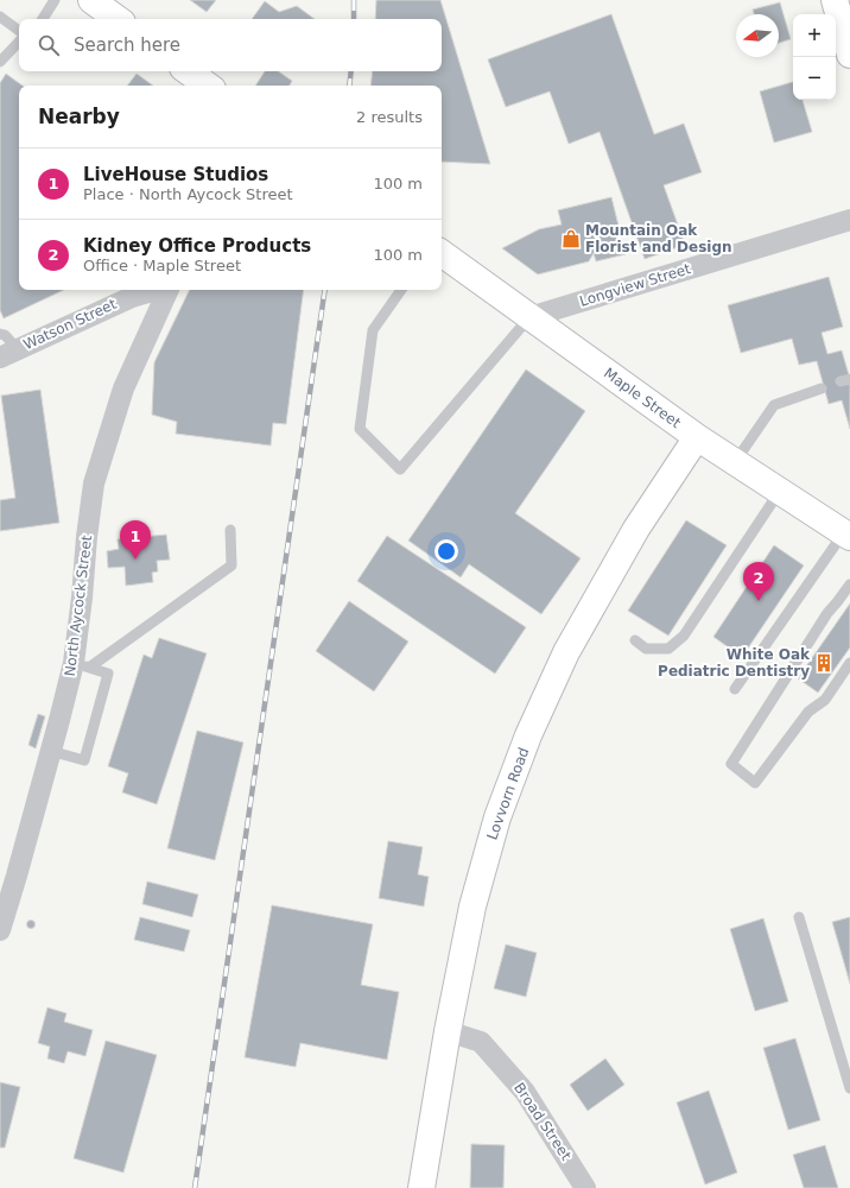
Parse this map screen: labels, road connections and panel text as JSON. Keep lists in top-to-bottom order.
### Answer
{
  "streets": {
    "street": [
      "Longview Street",
      "Watson Street",
      "Maple Street",
      "North Aycock Street",
      "Lovvorn Road",
      "Broad Street"
    ]
  },
  "crossings": [
    ["Longview Street", "Maple Street"],
    ["Maple Street", "Lovvorn Road"],
    ["Lovvorn Road", "Broad Street"]
  ],
  "places": {
    "shop": ["Mountain Oak Florist and Design"],
    "building": ["White Oak Pediatric Dentistry"]
  },
  "north": "left",
  "page": {
    "map_buttons": ["+", "−"],
    "search": "Search here",
    "heading": ["Nearby", "2 results"],
    "list": [
      {
        "mark": "1",
        "name": "LiveHouse Studios",
        "note": "Place · North Aycock Street",
        "value": "100 m"
      },
      {
        "mark": "2",
        "name": "Kidney Office Products",
        "note": "Office · Maple Street",
        "value": "100 m"
      }
    ],
    "pins": ["1", "2"]
  }
}
